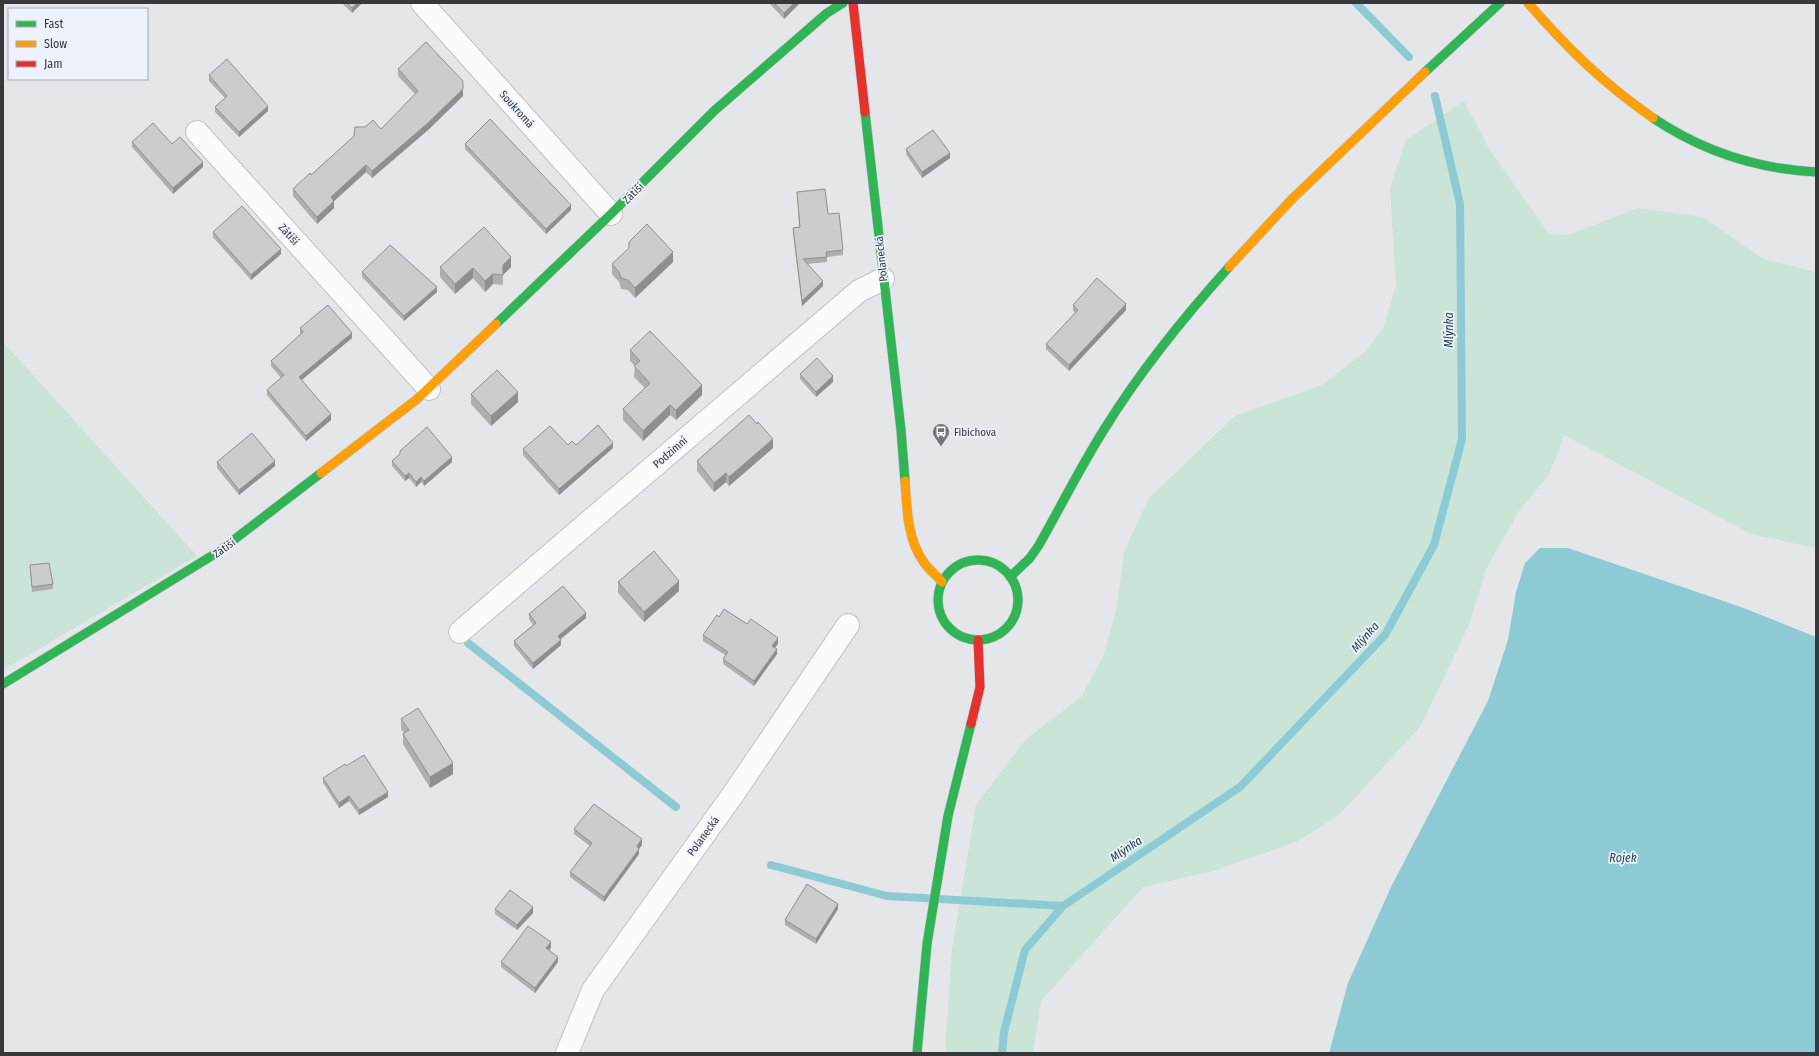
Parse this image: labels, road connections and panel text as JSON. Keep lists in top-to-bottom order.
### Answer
{
  "streets": {
    "street": [
      "Soukromá",
      "Zátiší",
      "Polanecká",
      "Podzimní"
    ]
  },
  "crossings": [
    ["Soukromá", "Zátiší"],
    ["Polanecká", "Podzimní"]
  ],
  "water": ["Mlýnka", "Rojek"],
  "places": {
    "bus stop": ["Fibichova"]
  },
  "legend": ["Fast", "Slow", "Jam"]
}
